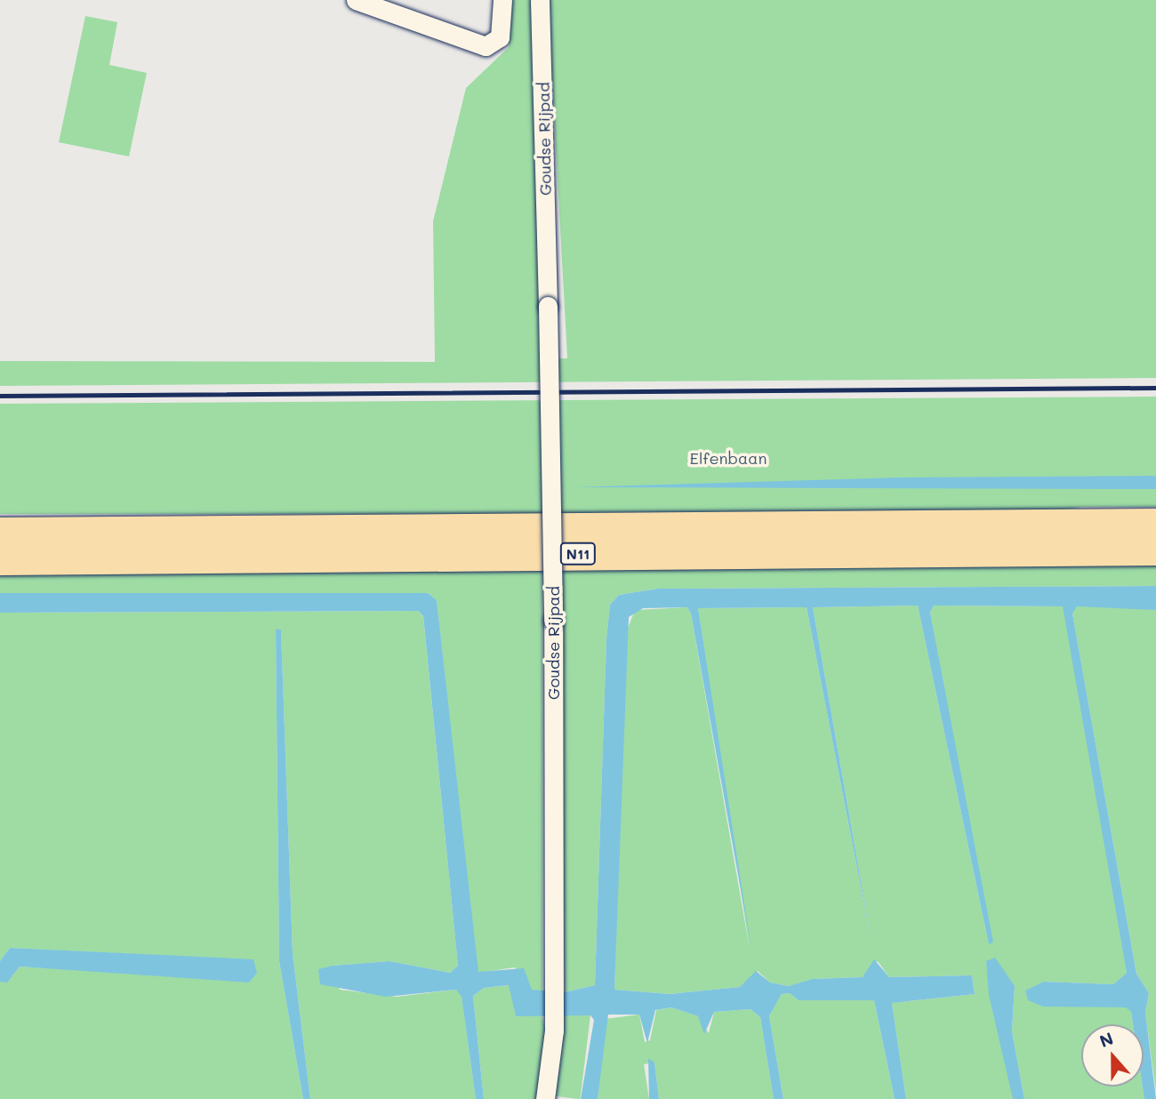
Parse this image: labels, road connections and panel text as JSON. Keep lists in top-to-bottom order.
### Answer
{
  "streets": {
    "highway": ["N11"],
    "street": ["Goudse Rijpad"]
  },
  "parks": ["Elfenbaan"],
  "north": "top"
}
